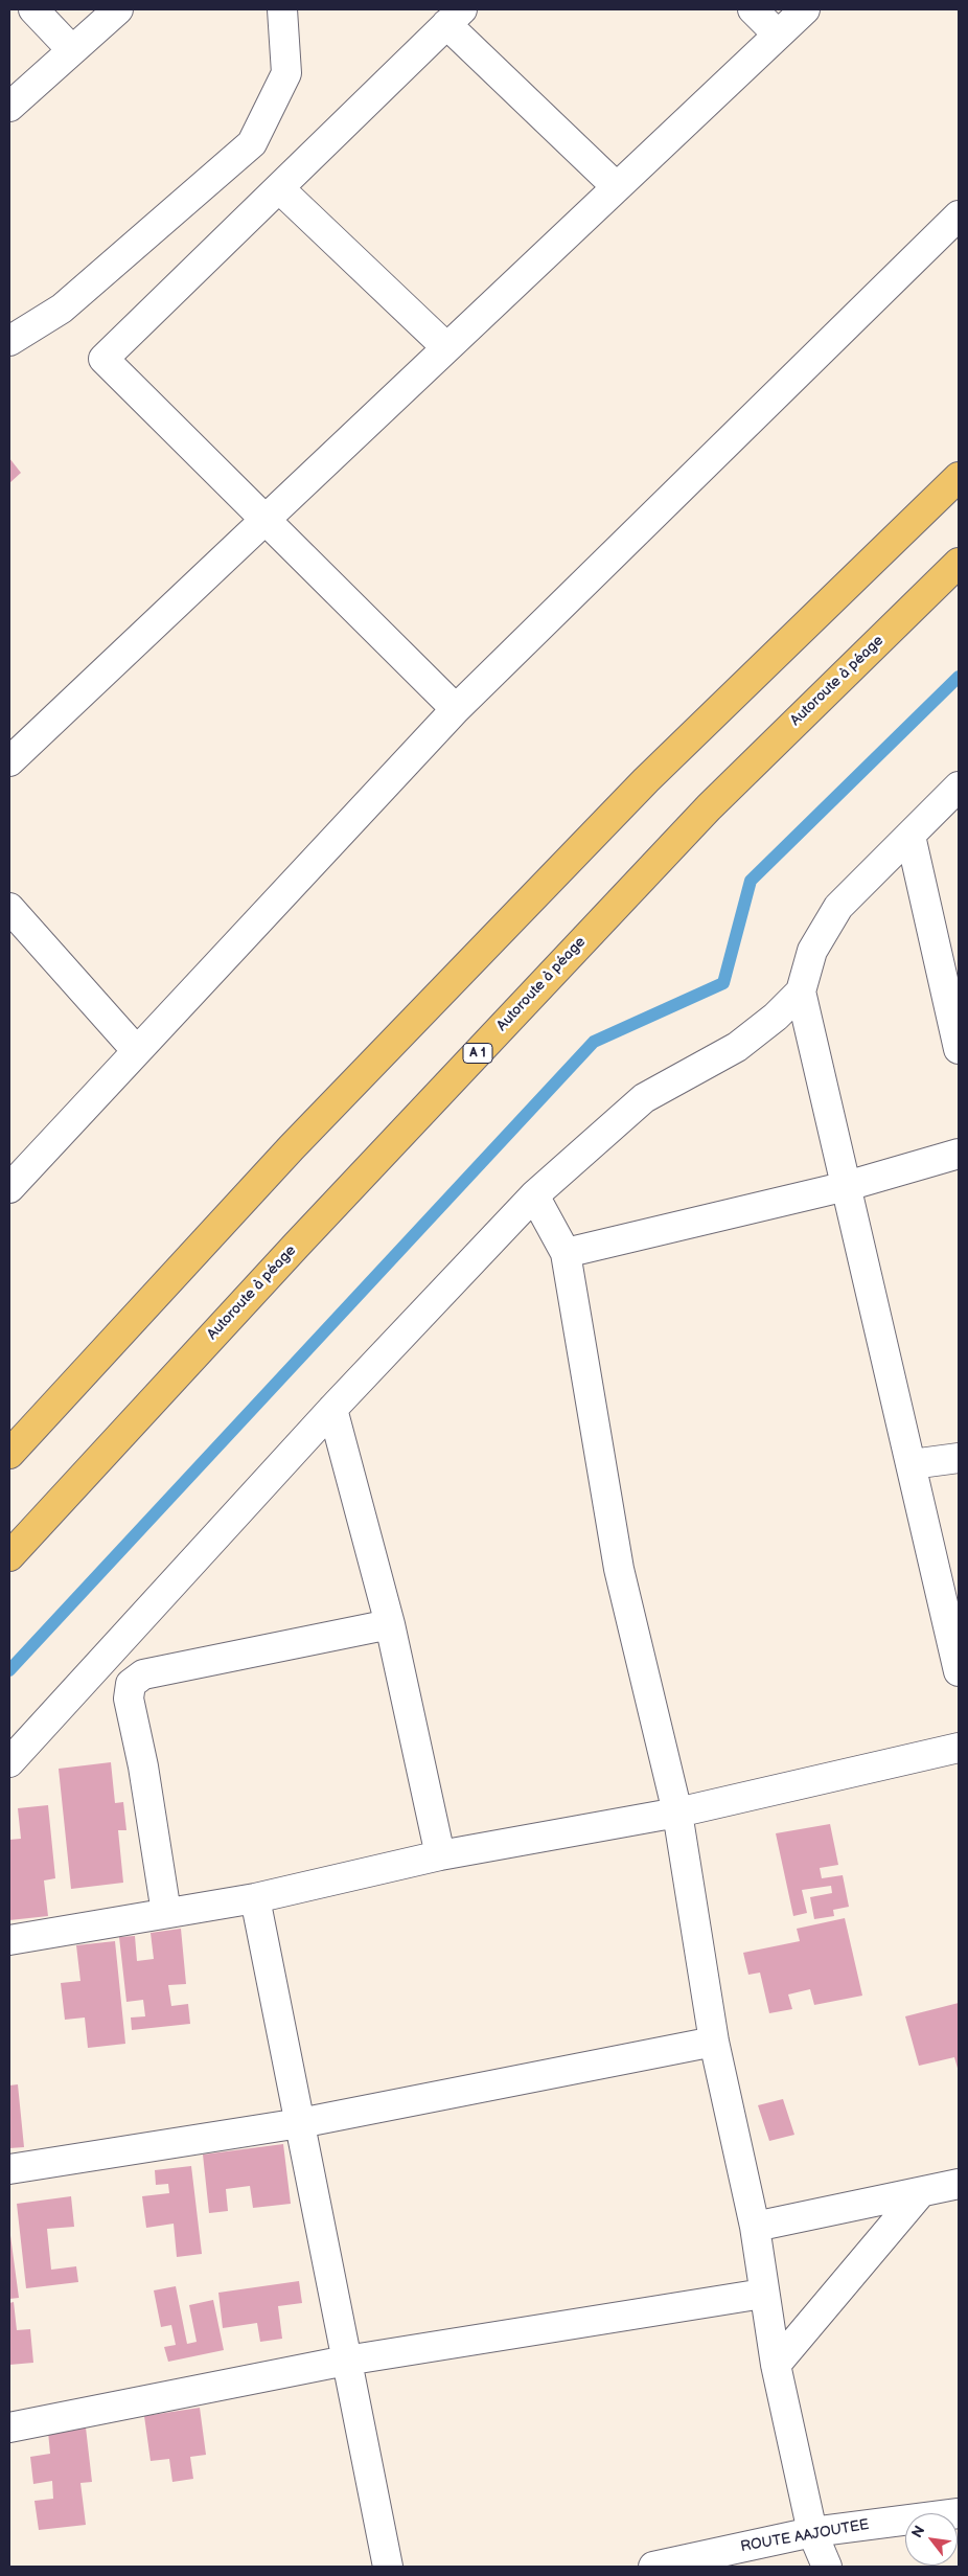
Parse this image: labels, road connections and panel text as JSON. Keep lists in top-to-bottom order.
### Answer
{
  "streets": {
    "highway": ["Autoroute à péage", "A 1"],
    "street": ["ROUTE AAJOUTEE"]
  },
  "north": "top left"
}
